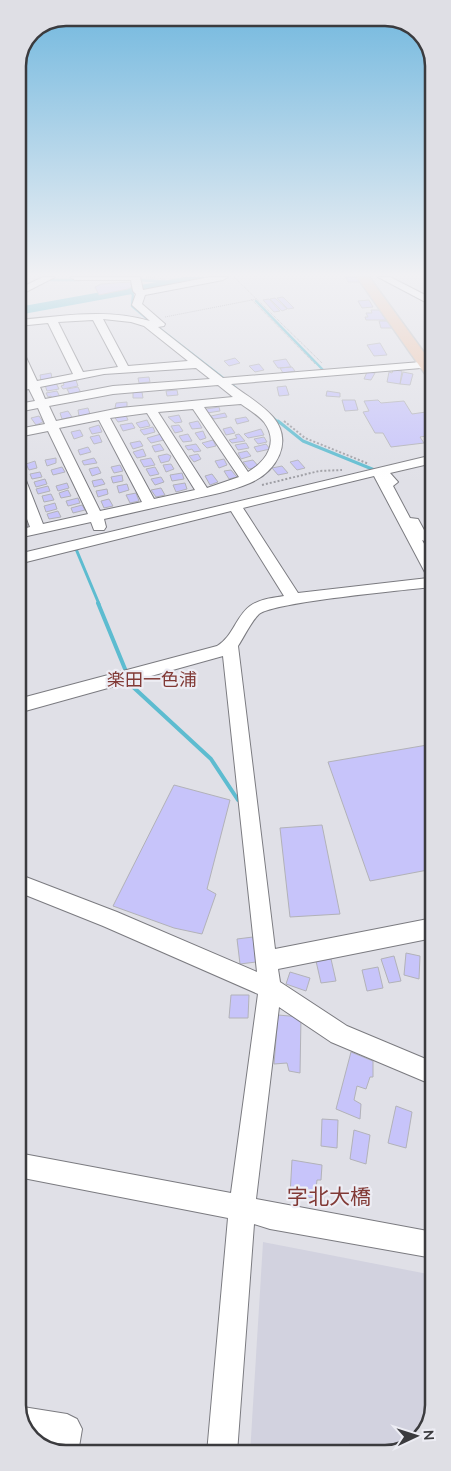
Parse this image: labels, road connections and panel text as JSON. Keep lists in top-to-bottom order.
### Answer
{
  "districts": ["楽田一色浦", "字北大橋"],
  "north": "right"
}
